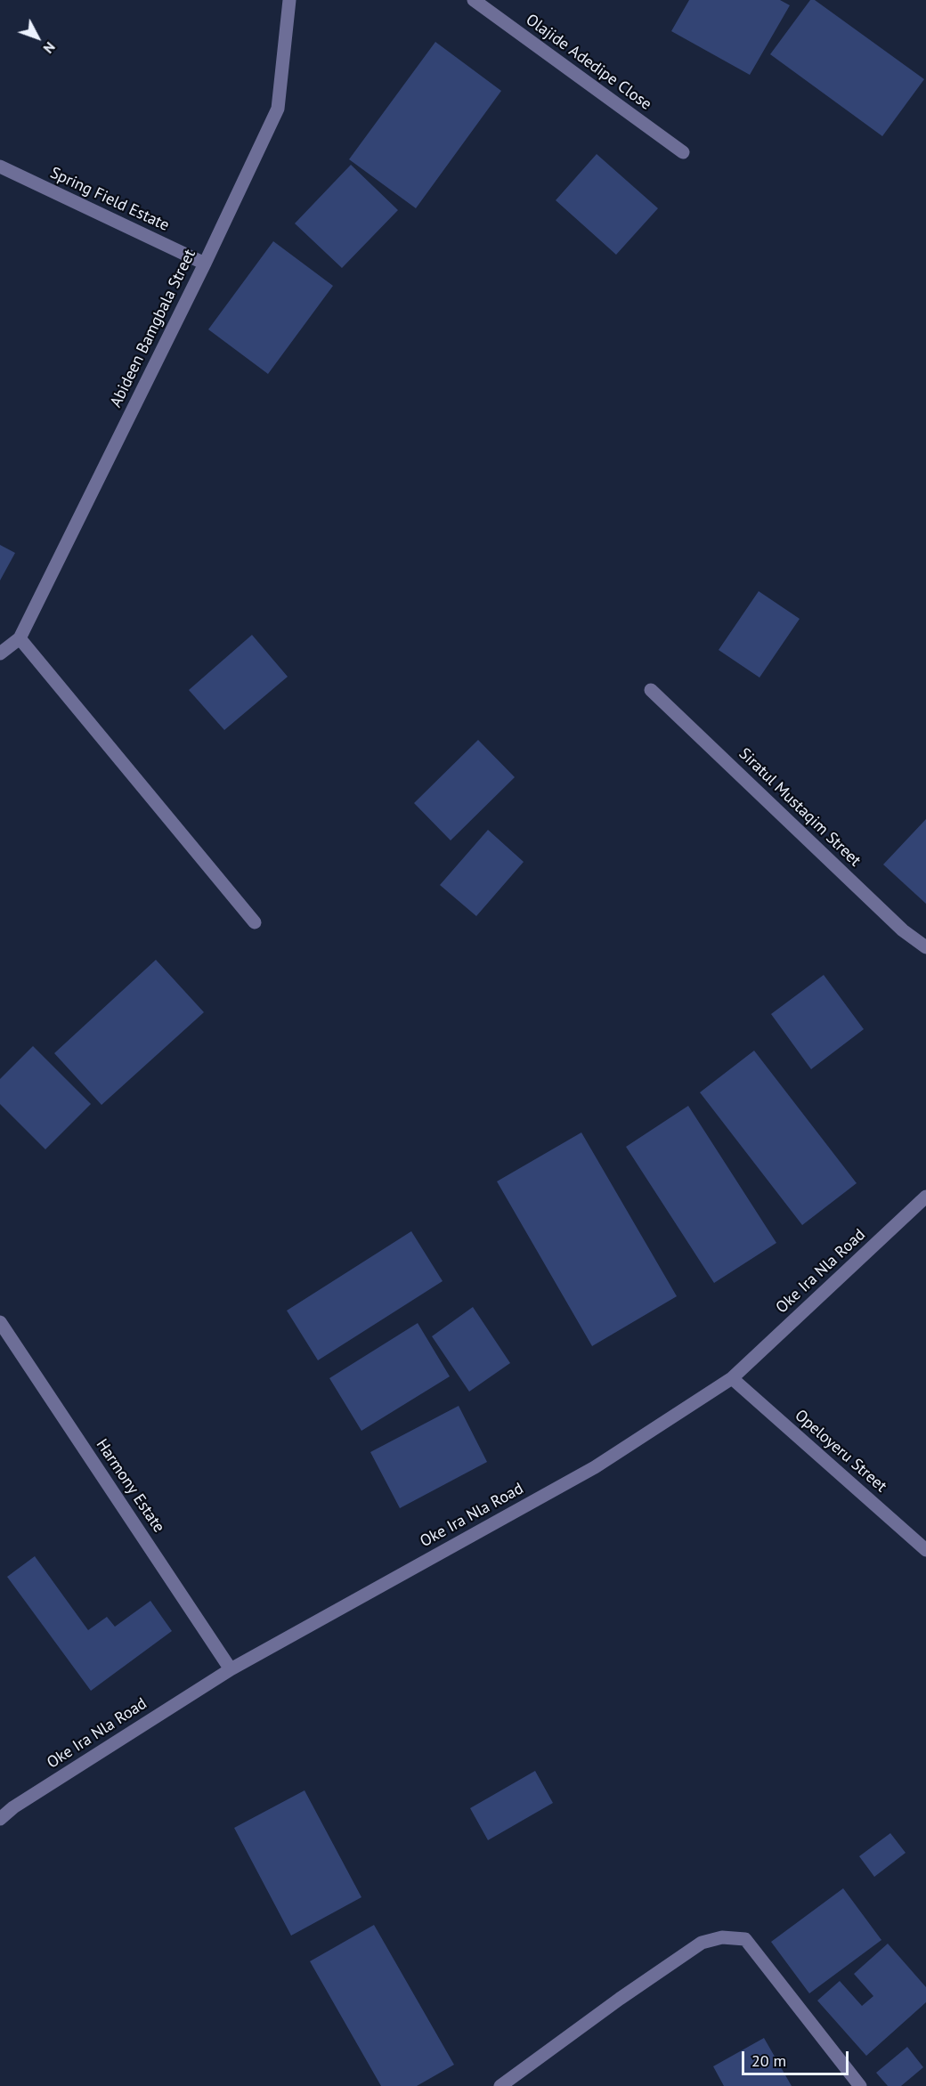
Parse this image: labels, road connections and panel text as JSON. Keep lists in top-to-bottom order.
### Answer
{
  "streets": {
    "street": [
      "Olajide Adedipe Close",
      "Spring Field Estate",
      "Abideen Bamgbala Street",
      "Siratul Mustaqim Street",
      "Oke Ira Nla Road",
      "Opeloyeru Street",
      "Harmony Estate"
    ]
  },
  "crossings": [
    ["Spring Field Estate", "Abideen Bamgbala Street"],
    ["Oke Ira Nla Road", "Opeloyeru Street"],
    ["Oke Ira Nla Road", "Harmony Estate"]
  ],
  "scale_bar": "20 m",
  "north": "bottom right"
}
